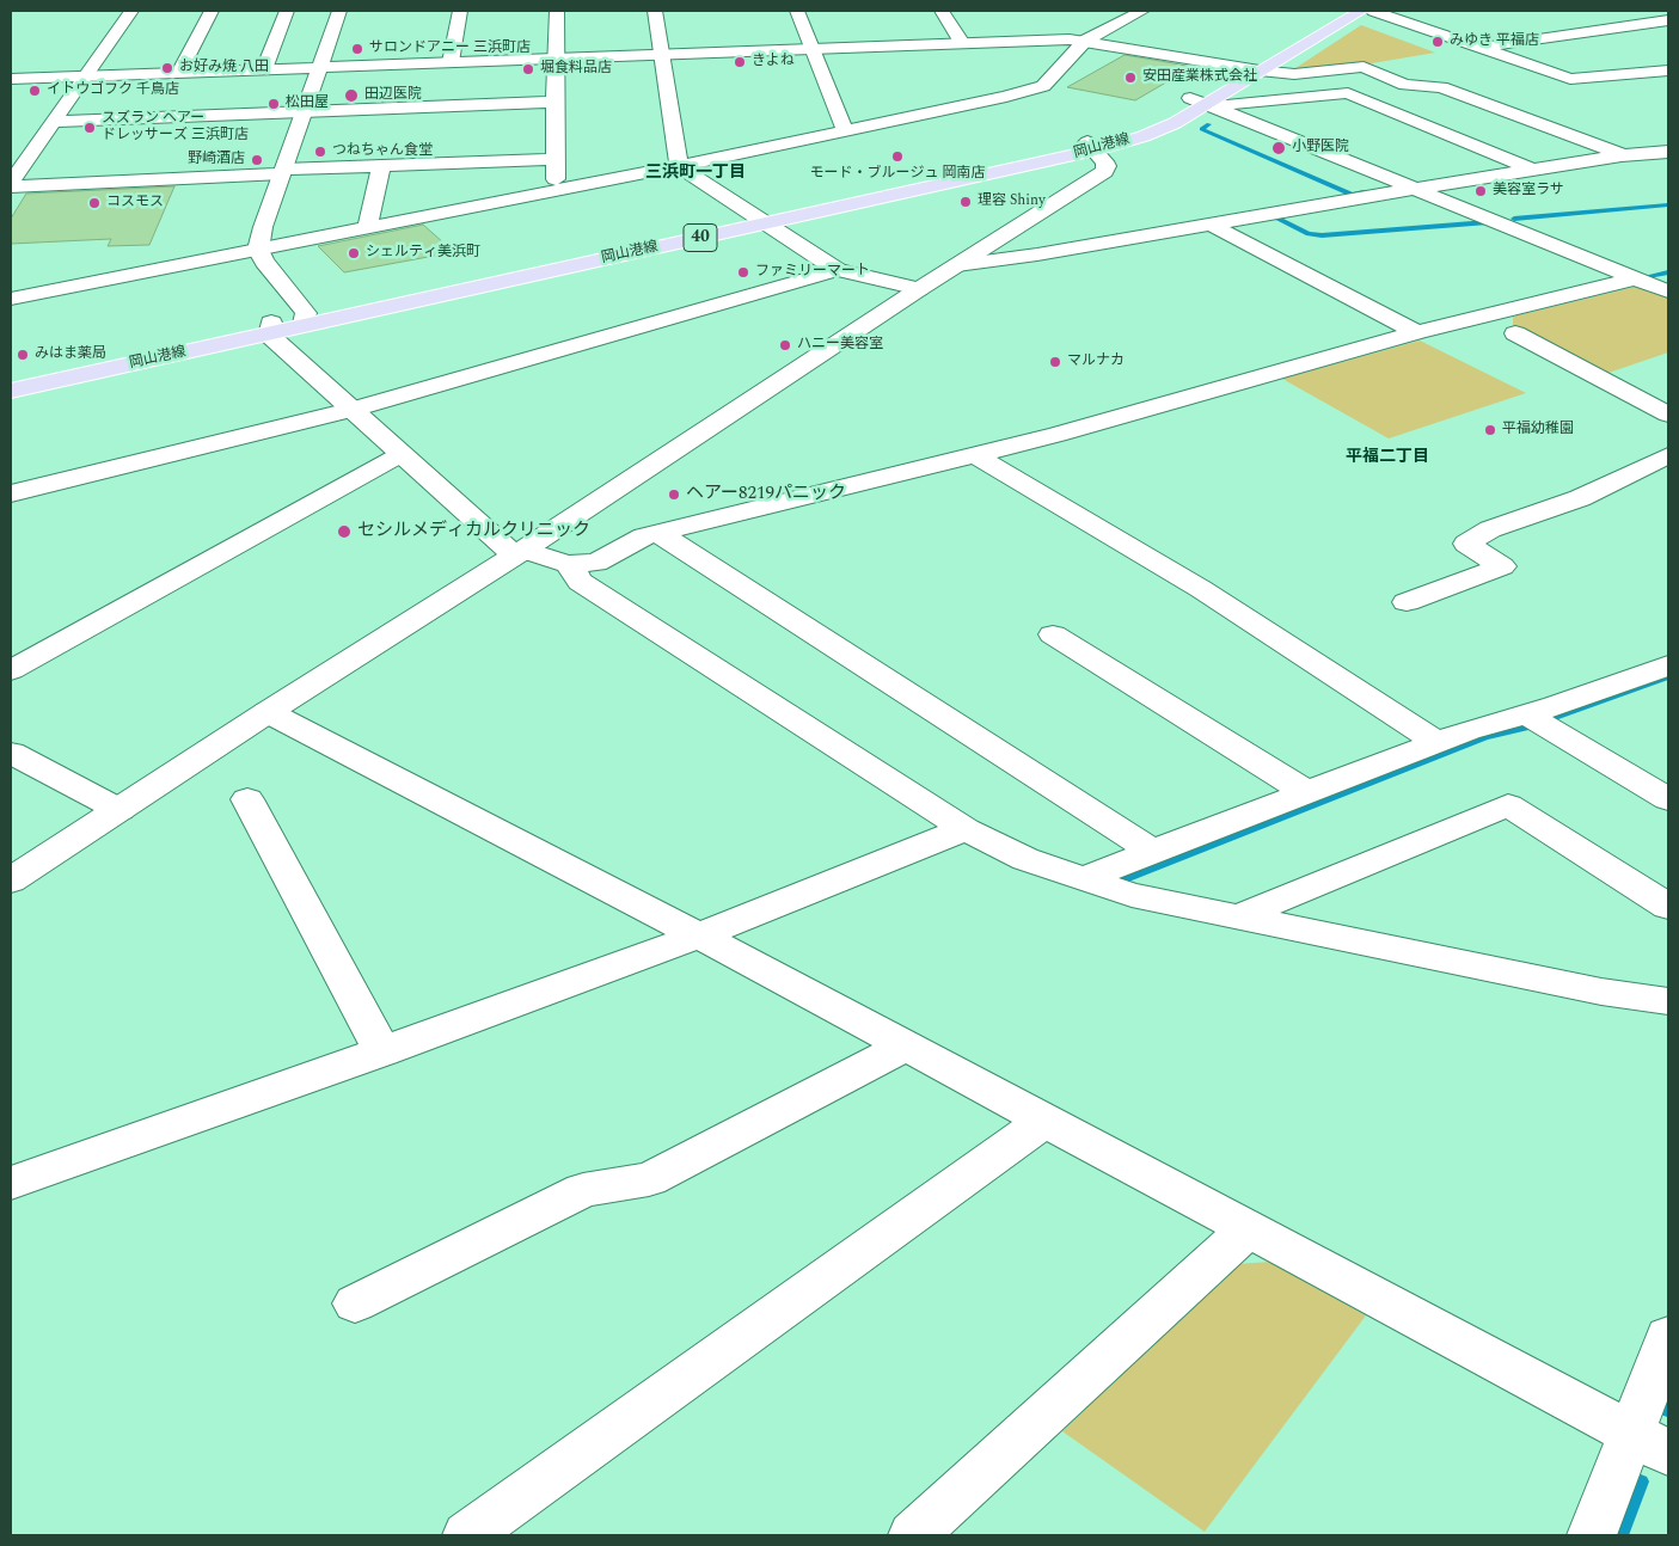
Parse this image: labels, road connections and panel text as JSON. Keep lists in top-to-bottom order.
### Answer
{
  "streets": {
    "main road": ["岡山港線", "40"]
  },
  "districts": ["三浜町一丁目", "平福二丁目"],
  "places": [
    "みゆき 平福店",
    "サロンドアニー 三浜町店",
    "きよね",
    "お好み焼 八田",
    "堀食料品店",
    "安田産業株式会社",
    "イトウゴフク 千鳥店",
    "田辺医院",
    "松田屋",
    "スズラン ヘアー ドレッサーズ 三浜町店",
    "小野医院",
    "つねちゃん食堂",
    "モード・ブルージュ 岡南店",
    "野崎酒店",
    "美容室ラサ",
    "理容 Shiny",
    "コスモス",
    "シェルティ美浜町",
    "ファミリーマート",
    "ハニー美容室",
    "みはま薬局",
    "マルナカ",
    "平福幼稚園",
    "ヘアー8219パニック",
    "セシルメディカルクリニック"
  ]
}
